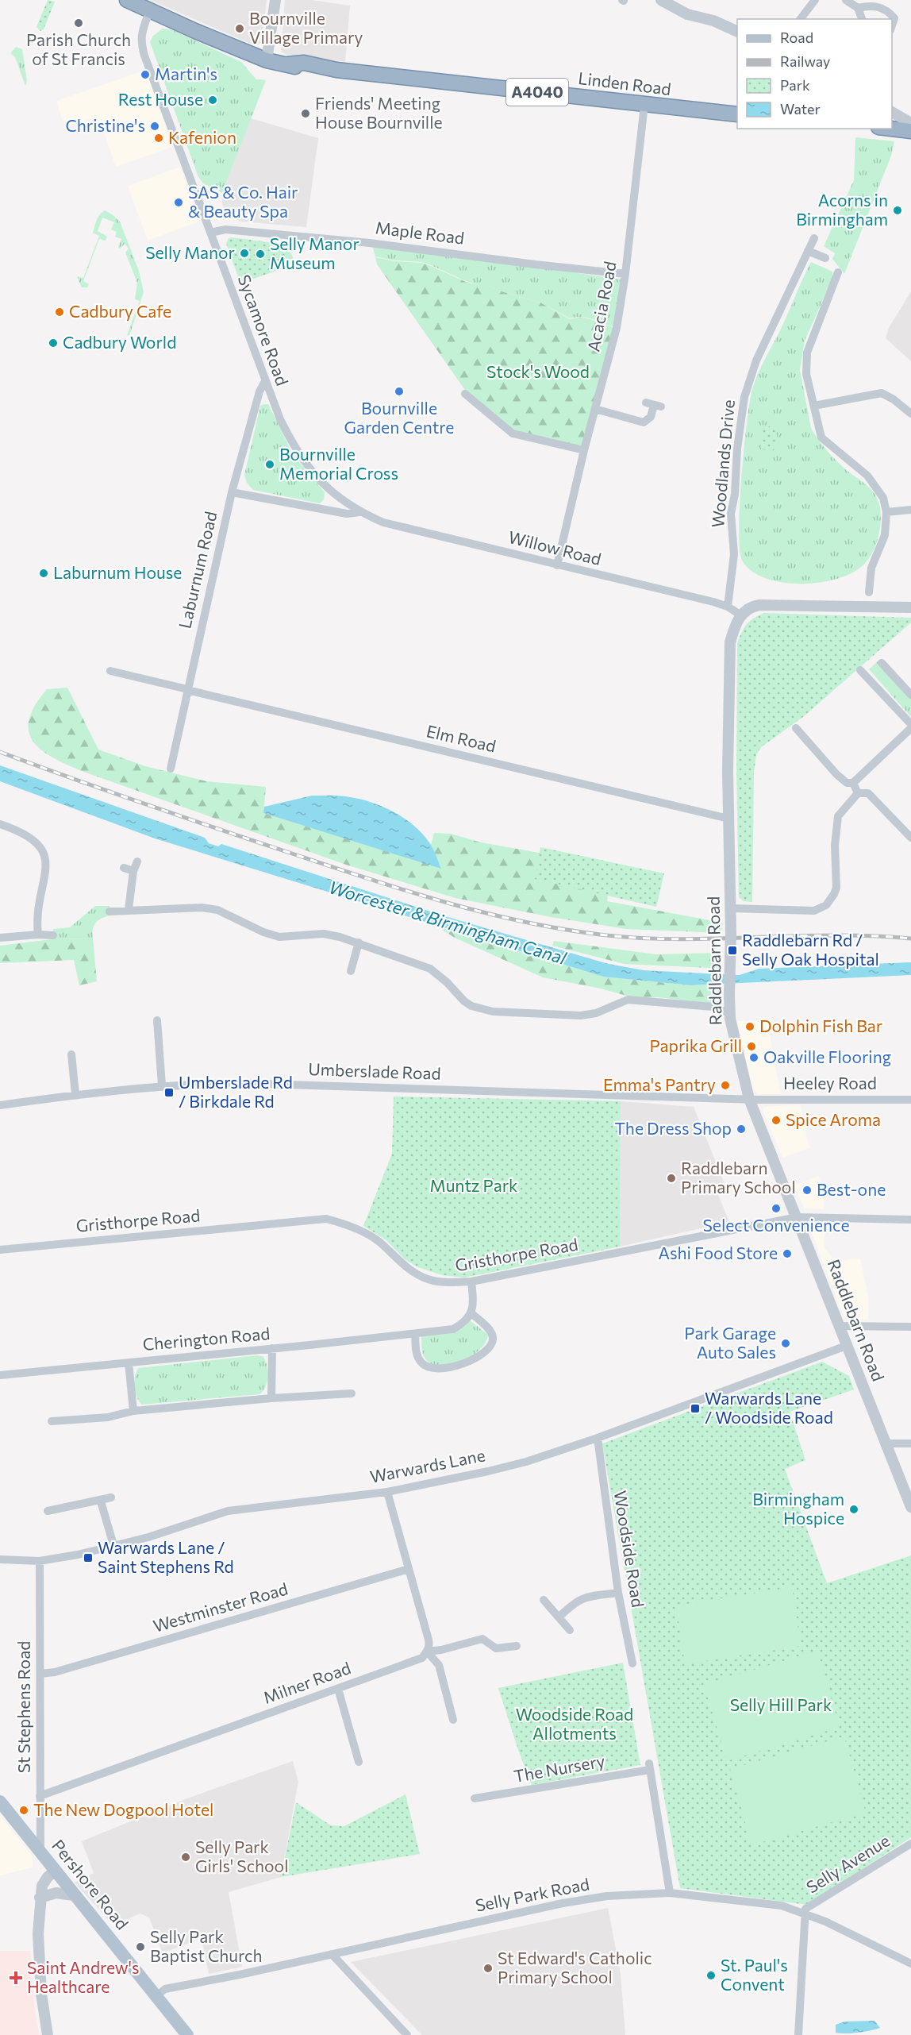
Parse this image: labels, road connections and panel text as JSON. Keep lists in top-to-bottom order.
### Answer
{
  "streets": {
    "highway": ["Linden Road", "A4040"],
    "main road": ["Pershore Road"],
    "street": [
      "Maple Road",
      "Acacia Road",
      "Sycamore Road",
      "Woodlands Drive",
      "Willow Road",
      "Laburnum Road",
      "Elm Road",
      "Raddlebarn Road",
      "Umberslade Road",
      "Heeley Road",
      "Gristhorpe Road",
      "Cherington Road",
      "Warwards Lane",
      "Woodside Road",
      "Westminster Road",
      "Milner Road",
      "St Stephens Road",
      "The Nursery",
      "Selly Avenue",
      "Selly Park Road"
    ]
  },
  "crossings": [
    ["Linden Road", "Acacia Road"],
    ["Linden Road", "Sycamore Road"],
    ["Maple Road", "Acacia Road"],
    ["Maple Road", "Sycamore Road"],
    ["Acacia Road", "Willow Road"],
    ["Sycamore Road", "Willow Road"],
    ["Sycamore Road", "Laburnum Road"],
    ["Woodlands Drive", "Willow Road"],
    ["Willow Road", "Laburnum Road"],
    ["Willow Road", "Raddlebarn Road"],
    ["Laburnum Road", "Elm Road"],
    ["Elm Road", "Raddlebarn Road"],
    ["Raddlebarn Road", "Umberslade Road"],
    ["Raddlebarn Road", "Heeley Road"],
    ["Raddlebarn Road", "Gristhorpe Road"],
    ["Raddlebarn Road", "Warwards Lane"],
    ["Umberslade Road", "Heeley Road"],
    ["Warwards Lane", "Woodside Road"],
    ["Warwards Lane", "St Stephens Road"],
    ["Westminster Road", "St Stephens Road"],
    ["Milner Road", "St Stephens Road"],
    ["St Stephens Road", "Pershore Road"],
    ["The Nursery", "Selly Park Road"],
    ["Selly Avenue", "Selly Park Road"],
    ["Pershore Road", "Selly Park Road"]
  ],
  "water": ["Worcester & Birmingham Canal"],
  "parks": [
    "Stock's Wood",
    "Muntz Park",
    "Selly Hill Park",
    "Woodside Road Allotments"
  ],
  "places": {
    "other": [
      "Parish Church of St Francis",
      "Bournville Village Primary",
      "Martin's",
      "Rest House",
      "Friends' Meeting House Bournville",
      "Christine's",
      "Kafenion",
      "SAS & Co. Hair & Beauty Spa",
      "Acorns in Birmingham",
      "Selly Manor",
      "Selly Manor Museum",
      "Cadbury Cafe",
      "Cadbury World",
      "Bournville Garden Centre",
      "Bournville Memorial Cross",
      "Laburnum House",
      "Dolphin Fish Bar",
      "Paprika Grill",
      "Oakville Flooring",
      "Emma's Pantry",
      "Spice Aroma",
      "The Dress Shop",
      "Raddlebarn Primary School",
      "Best-one",
      "Select Convenience",
      "Ashi Food Store",
      "Park Garage Auto Sales",
      "Birmingham Hospice",
      "The New Dogpool Hotel",
      "Selly Park Girls' School",
      "Selly Park Baptist Church",
      "St Edward's Catholic Primary School",
      "St. Paul's Convent"
    ],
    "transit": [
      "Raddlebarn Rd / Selly Oak Hospital",
      "Umberslade Rd / Birkdale Rd",
      "Warwards Lane / Woodside Road",
      "Warwards Lane / Saint Stephens Rd"
    ],
    "health": ["Saint Andrew's Healthcare"]
  },
  "legend": [
    "Road",
    "Railway",
    "Park",
    "Water"
  ]
}
